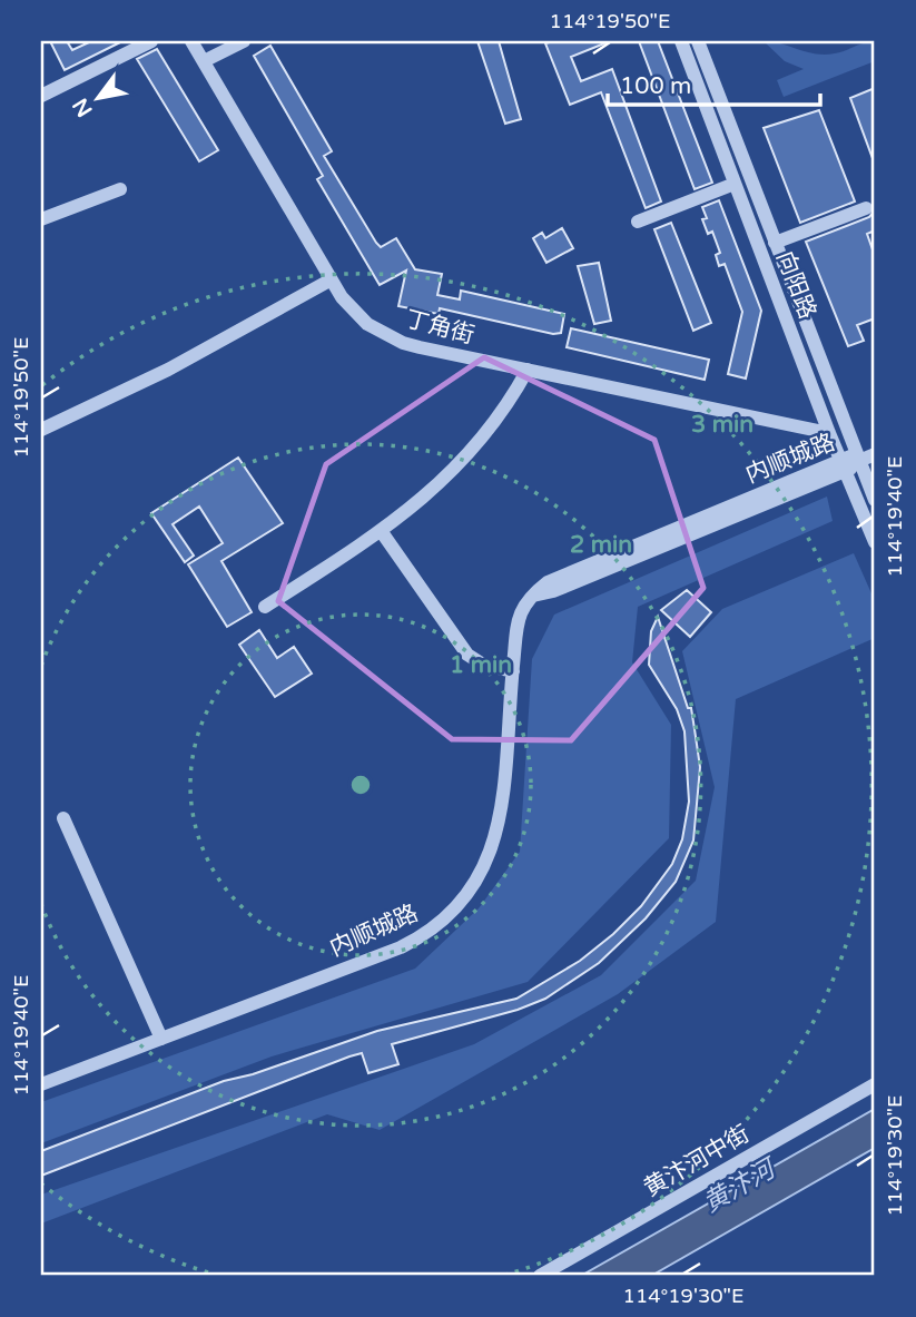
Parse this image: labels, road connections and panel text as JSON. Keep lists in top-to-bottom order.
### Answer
{
  "streets": {
    "street": [
      "向阳路",
      "丁角街",
      "内顺城路",
      "黄汴河中街"
    ]
  },
  "crossings": [
    ["向阳路", "丁角街"],
    ["向阳路", "内顺城路"]
  ],
  "water": ["黄汴河"],
  "scale_bar": "100 m",
  "north": "bottom left",
  "coordinates": ["114°19'50\"E", "114°19'40\"E", "114°19'30\"E"],
  "rings": ["3 min", "2 min", "1 min"]
}
